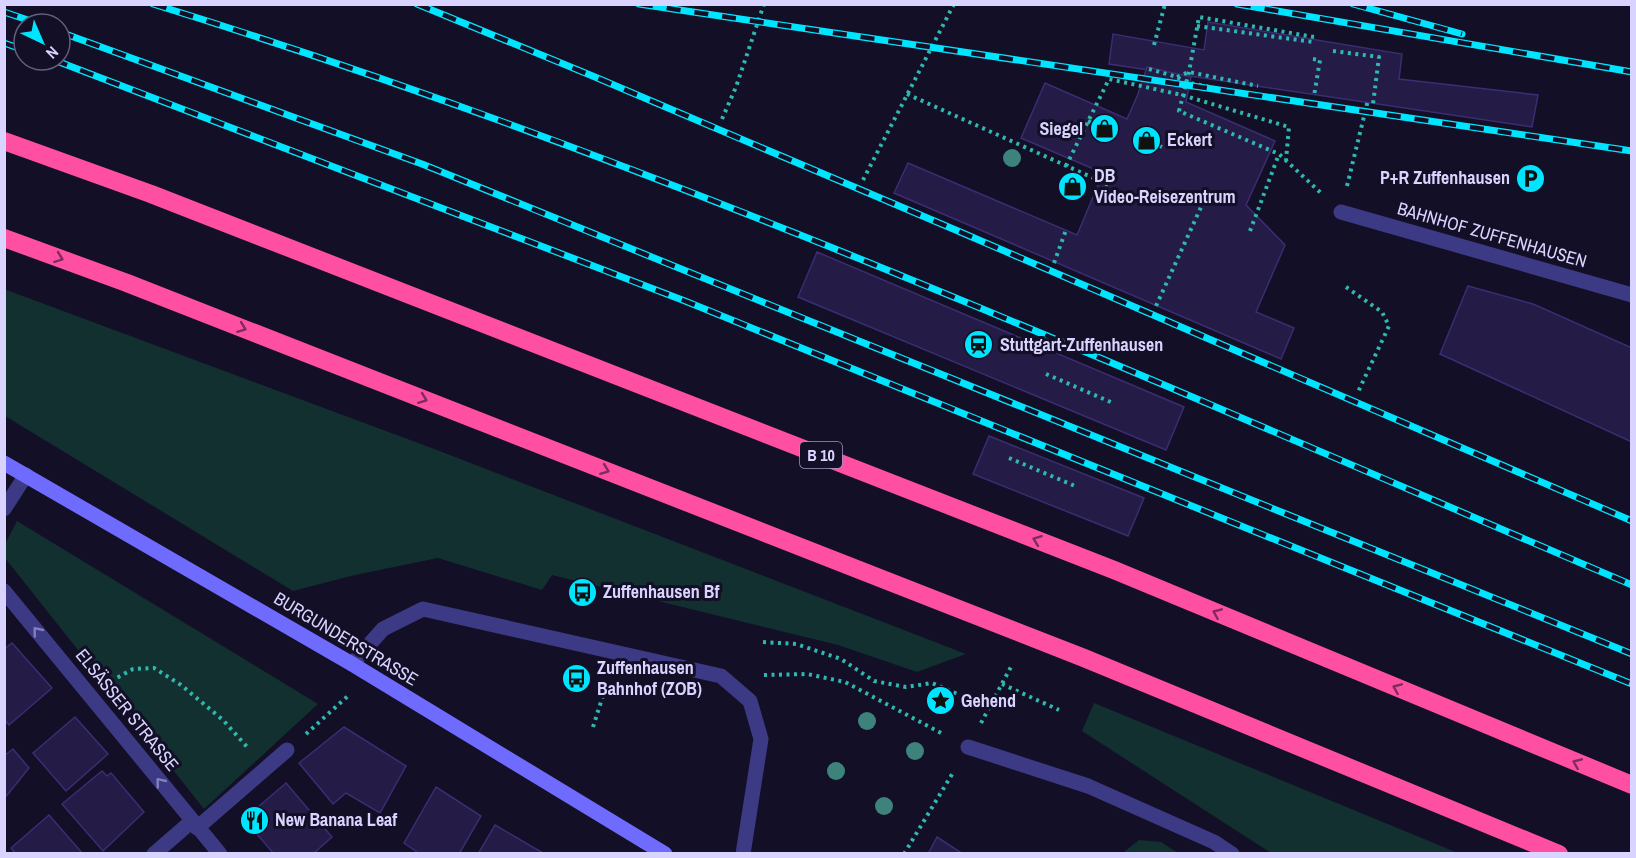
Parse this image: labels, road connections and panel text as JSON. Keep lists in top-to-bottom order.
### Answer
{
  "streets": {
    "highway": ["B 10"],
    "street": ["BAHNHOF ZUFFENHAUSEN", "BURGUNDERSTRASSE", "ELSÄSSER STRASSE"]
  },
  "one_way": ["ELSÄSSER STRASSE"],
  "places": {
    "shop": ["Siegel", "Eckert", "DB Video-Reisezentrum"],
    "parking": ["P+R Zuffenhausen"],
    "station": ["Stuttgart-Zuffenhausen"],
    "bus stop": ["Zuffenhausen Bf", "Zuffenhausen Bahnhof (ZOB)"],
    "place": ["Gehend"],
    "restaurant": ["New Banana Leaf"]
  },
  "north": "bottom right"
}
